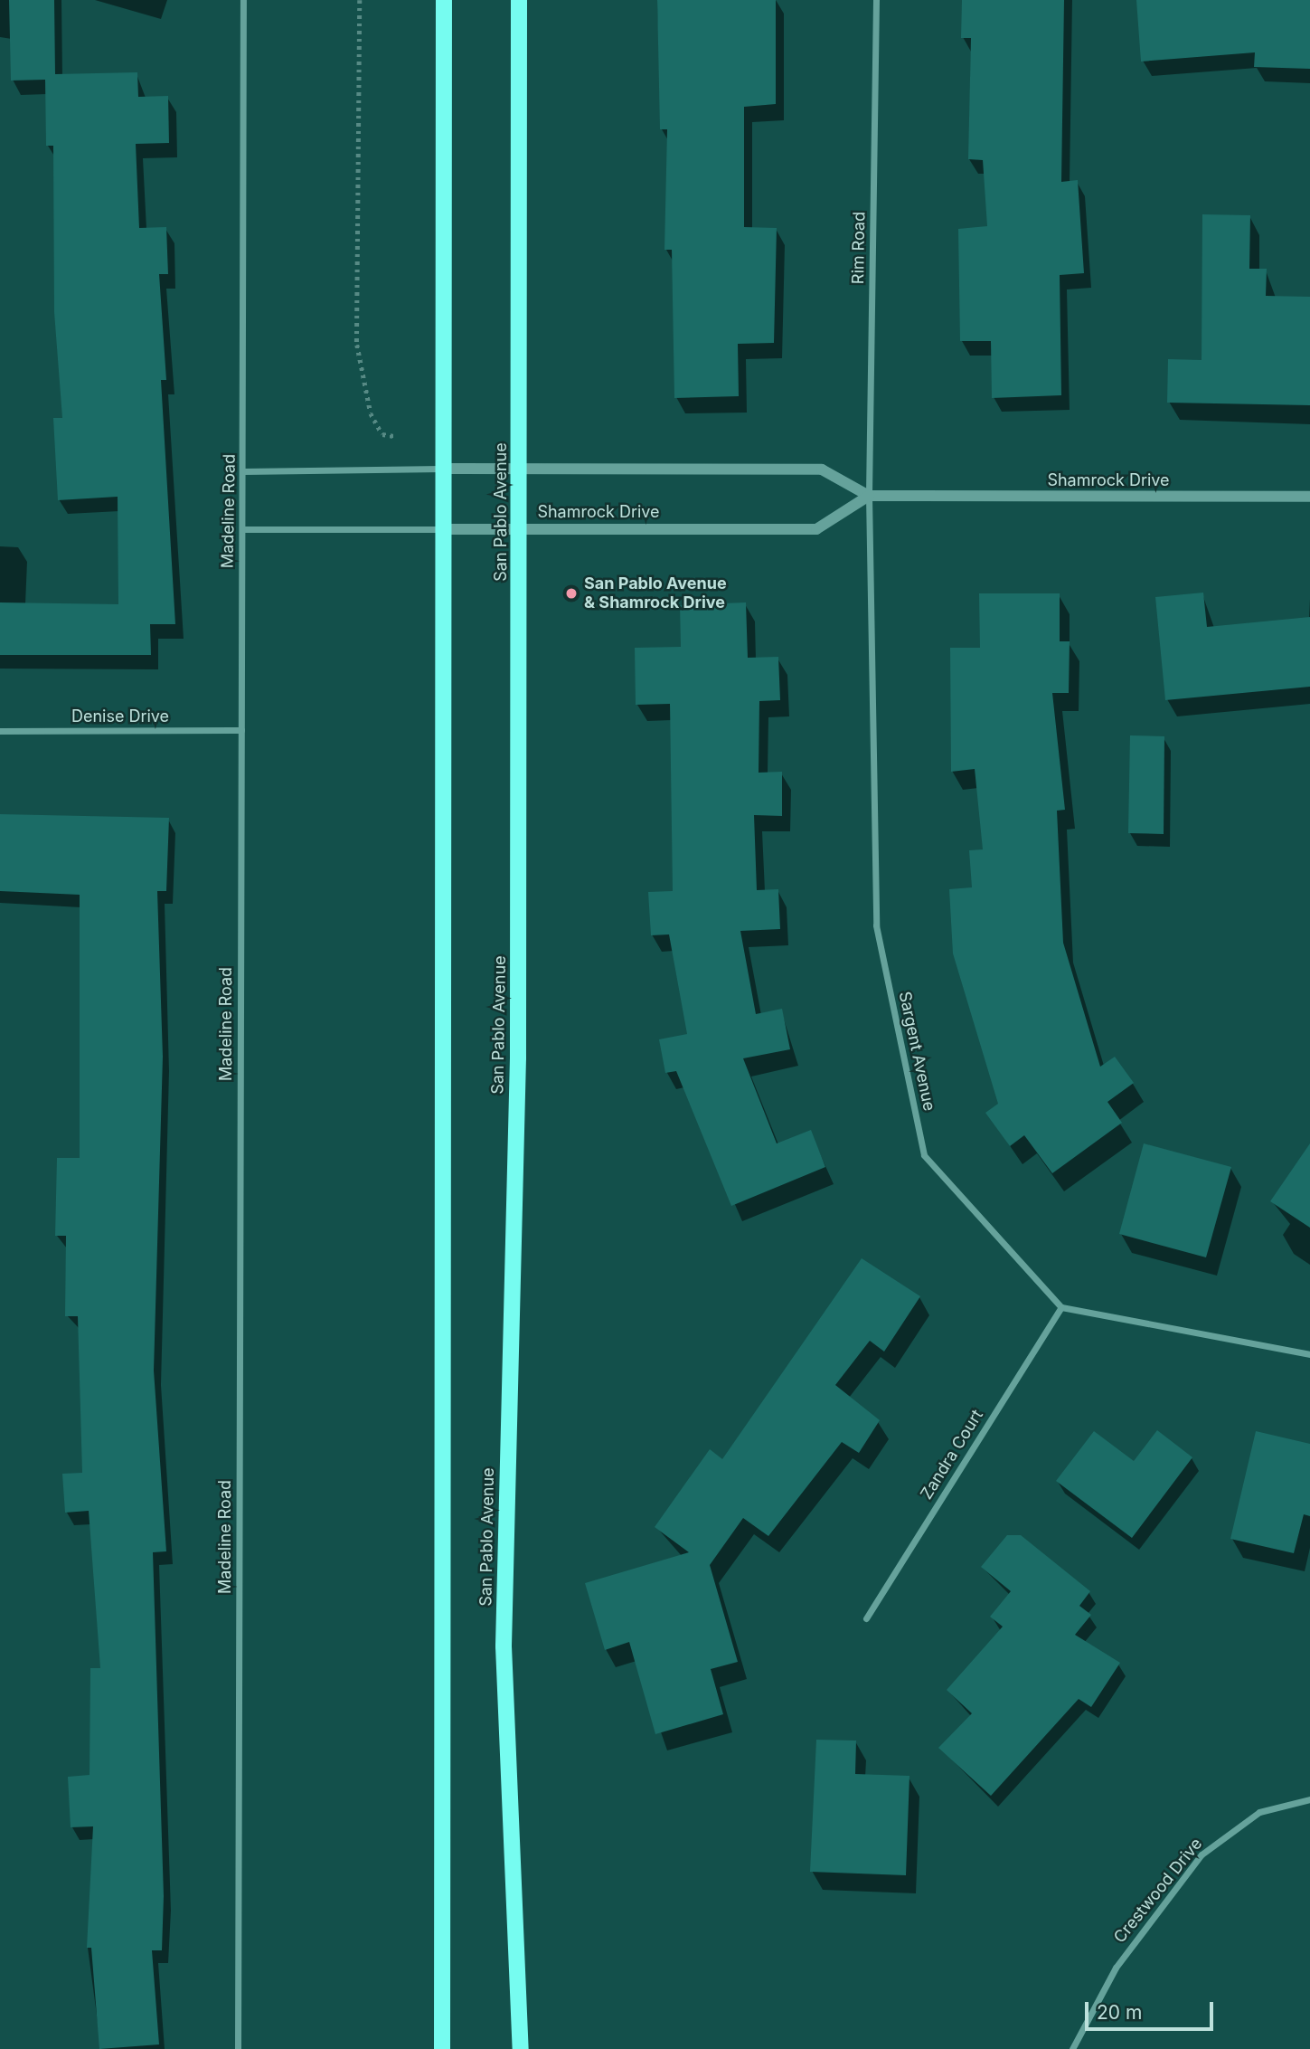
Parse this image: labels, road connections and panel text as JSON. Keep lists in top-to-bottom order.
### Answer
{
  "streets": {
    "main road": ["San Pablo Avenue"],
    "street": [
      "Rim Road",
      "Shamrock Drive",
      "Madeline Road",
      "Denise Drive",
      "Sargent Avenue",
      "Zandra Court",
      "Crestwood Drive"
    ]
  },
  "crossings": [
    ["Rim Road", "Shamrock Drive"],
    ["Rim Road", "Sargent Avenue"],
    ["Shamrock Drive", "Madeline Road"],
    ["Shamrock Drive", "San Pablo Avenue"],
    ["Shamrock Drive", "Sargent Avenue"],
    ["Madeline Road", "Denise Drive"],
    ["Sargent Avenue", "Zandra Court"]
  ],
  "places": ["San Pablo Avenue & Shamrock Drive"],
  "scale_bar": "20 m"
}
